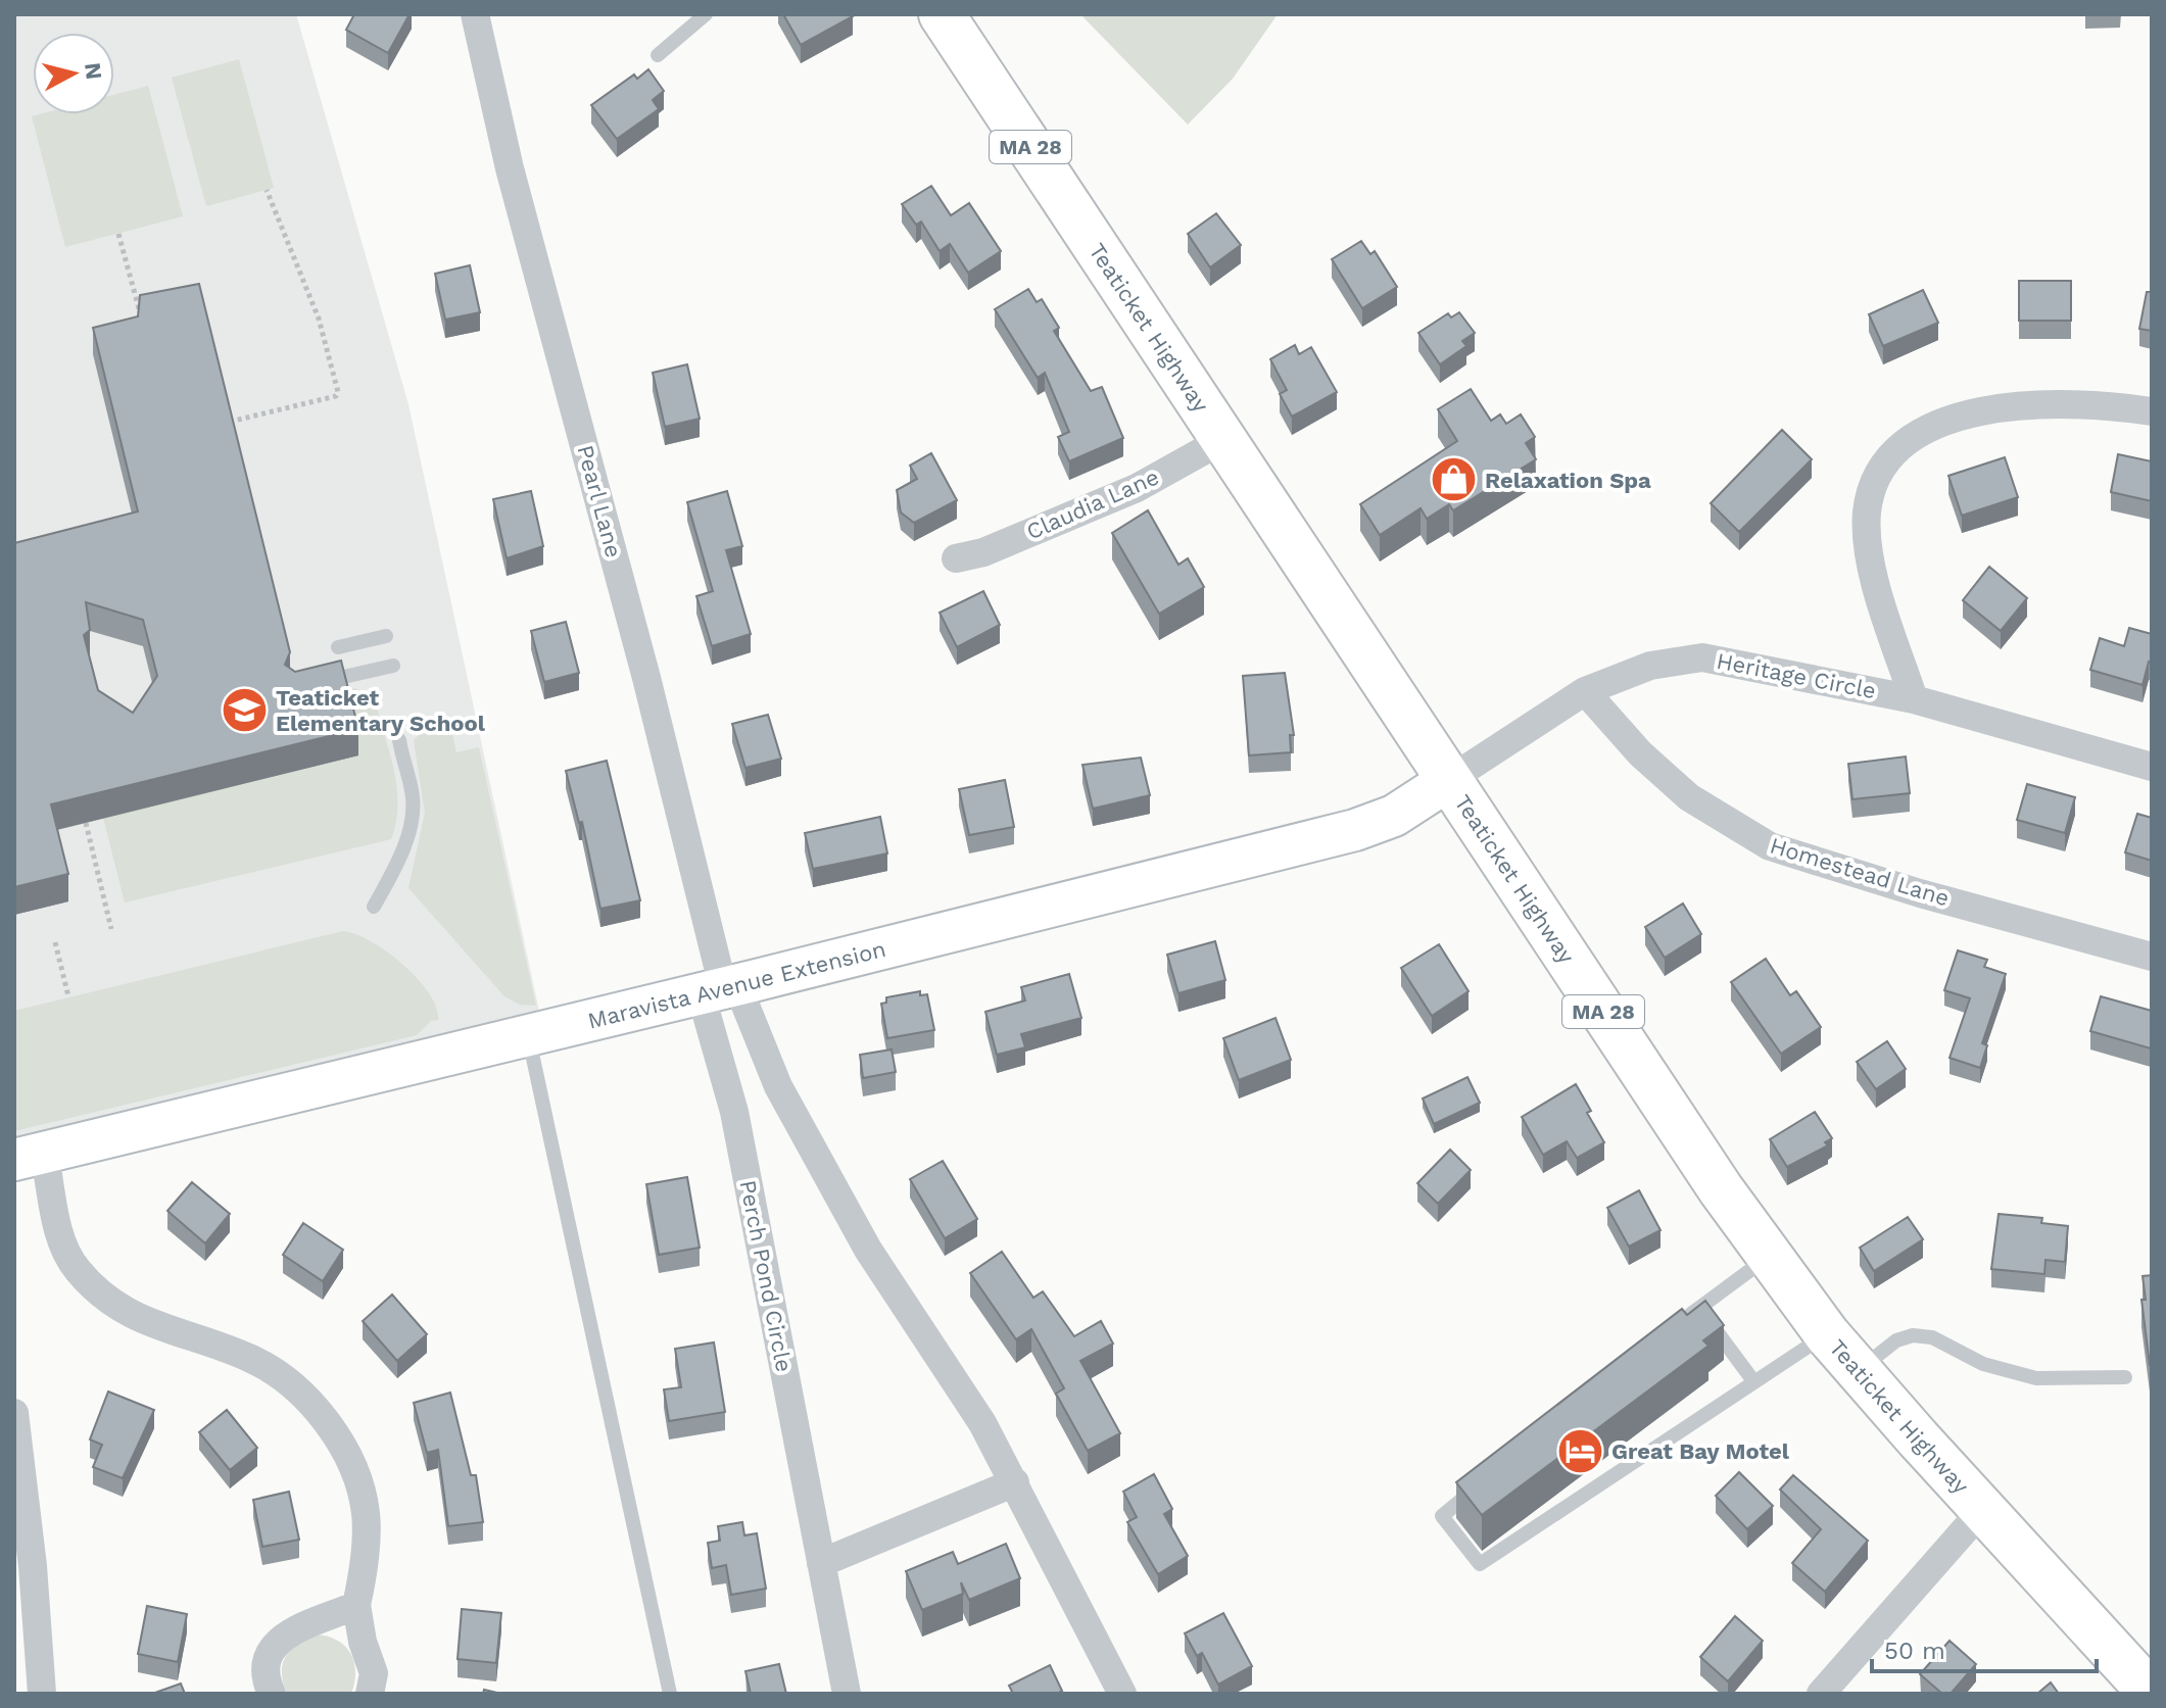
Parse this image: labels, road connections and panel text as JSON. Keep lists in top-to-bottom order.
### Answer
{
  "streets": {
    "main road": ["MA 28", "Teaticket Highway", "Maravista Avenue Extension"],
    "street": [
      "Pearl Lane",
      "Claudia Lane",
      "Heritage Circle",
      "Homestead Lane",
      "Perch Pond Circle"
    ]
  },
  "crossings": [
    ["Teaticket Highway", "Claudia Lane"],
    ["Teaticket Highway", "Maravista Avenue Extension"],
    ["Pearl Lane", "Maravista Avenue Extension"],
    ["Pearl Lane", "Perch Pond Circle"],
    ["Heritage Circle", "Homestead Lane"],
    ["Maravista Avenue Extension", "Perch Pond Circle"]
  ],
  "places": {
    "shop": ["Relaxation Spa"],
    "school or university": ["Teaticket Elementary School"],
    "hotel": ["Great Bay Motel"]
  },
  "scale_bar": "50 m",
  "north": "right"
}
